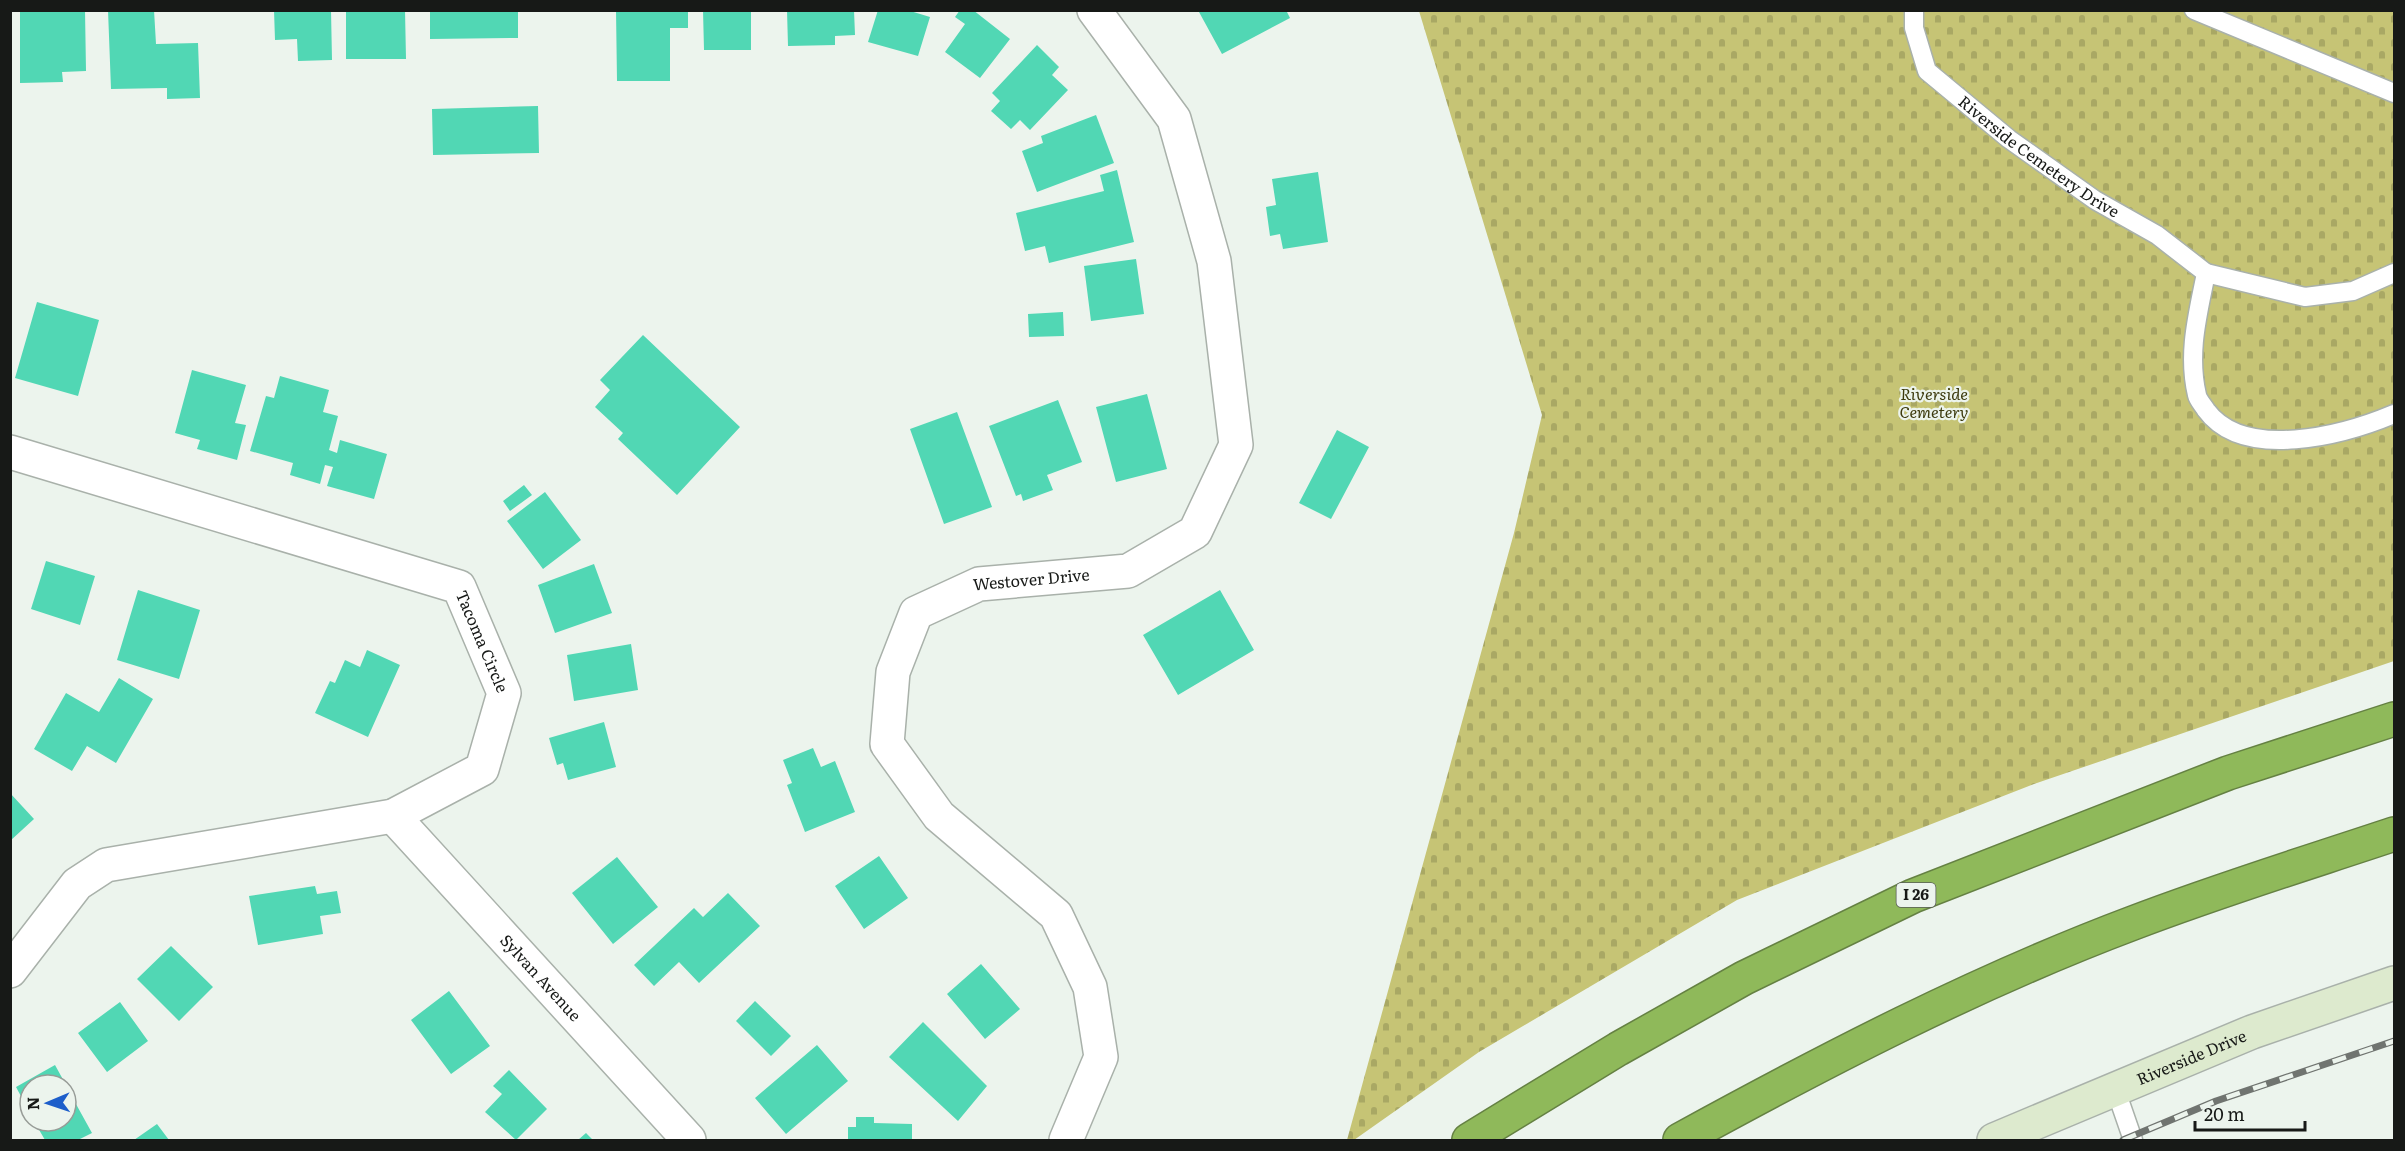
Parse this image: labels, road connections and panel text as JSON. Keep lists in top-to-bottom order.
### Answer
{
  "streets": {
    "highway": ["I 26"],
    "main road": ["Riverside Drive"],
    "street": ["Westover Drive", "Tacoma Circle", "Sylvan Avenue"],
    "lane": ["Riverside Cemetery Drive"]
  },
  "crossings": [
    ["Tacoma Circle", "Sylvan Avenue"]
  ],
  "parks": ["Riverside Cemetery"],
  "scale_bar": "20 m",
  "north": "left"
}
